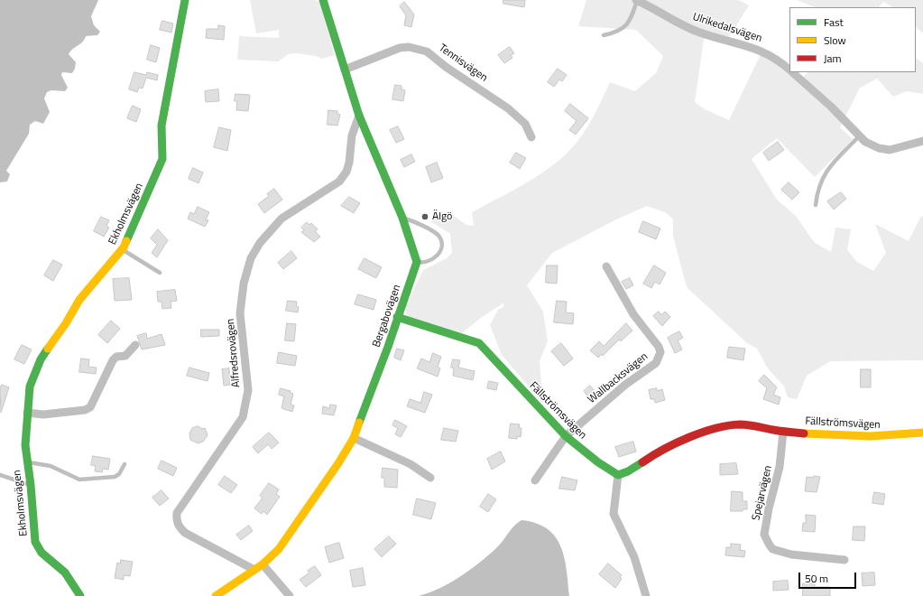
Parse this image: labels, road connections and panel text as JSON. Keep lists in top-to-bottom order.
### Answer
{
  "streets": {
    "street": [
      "Ulrikedalsvägen",
      "Tennisvägen",
      "Ekholmsvägen",
      "Bergabovägen",
      "Alfredsrovägen",
      "Wallbacksvägen",
      "Fällströmsvägen",
      "Spejarvägen"
    ]
  },
  "crossings": [
    ["Bergabovägen", "Alfredsrovägen"],
    ["Bergabovägen", "Fällströmsvägen"],
    ["Wallbacksvägen", "Fällströmsvägen"],
    ["Fällströmsvägen", "Spejarvägen"]
  ],
  "places": ["Älgö"],
  "legend": ["Fast", "Slow", "Jam"],
  "scale_bar": "50 m"
}
